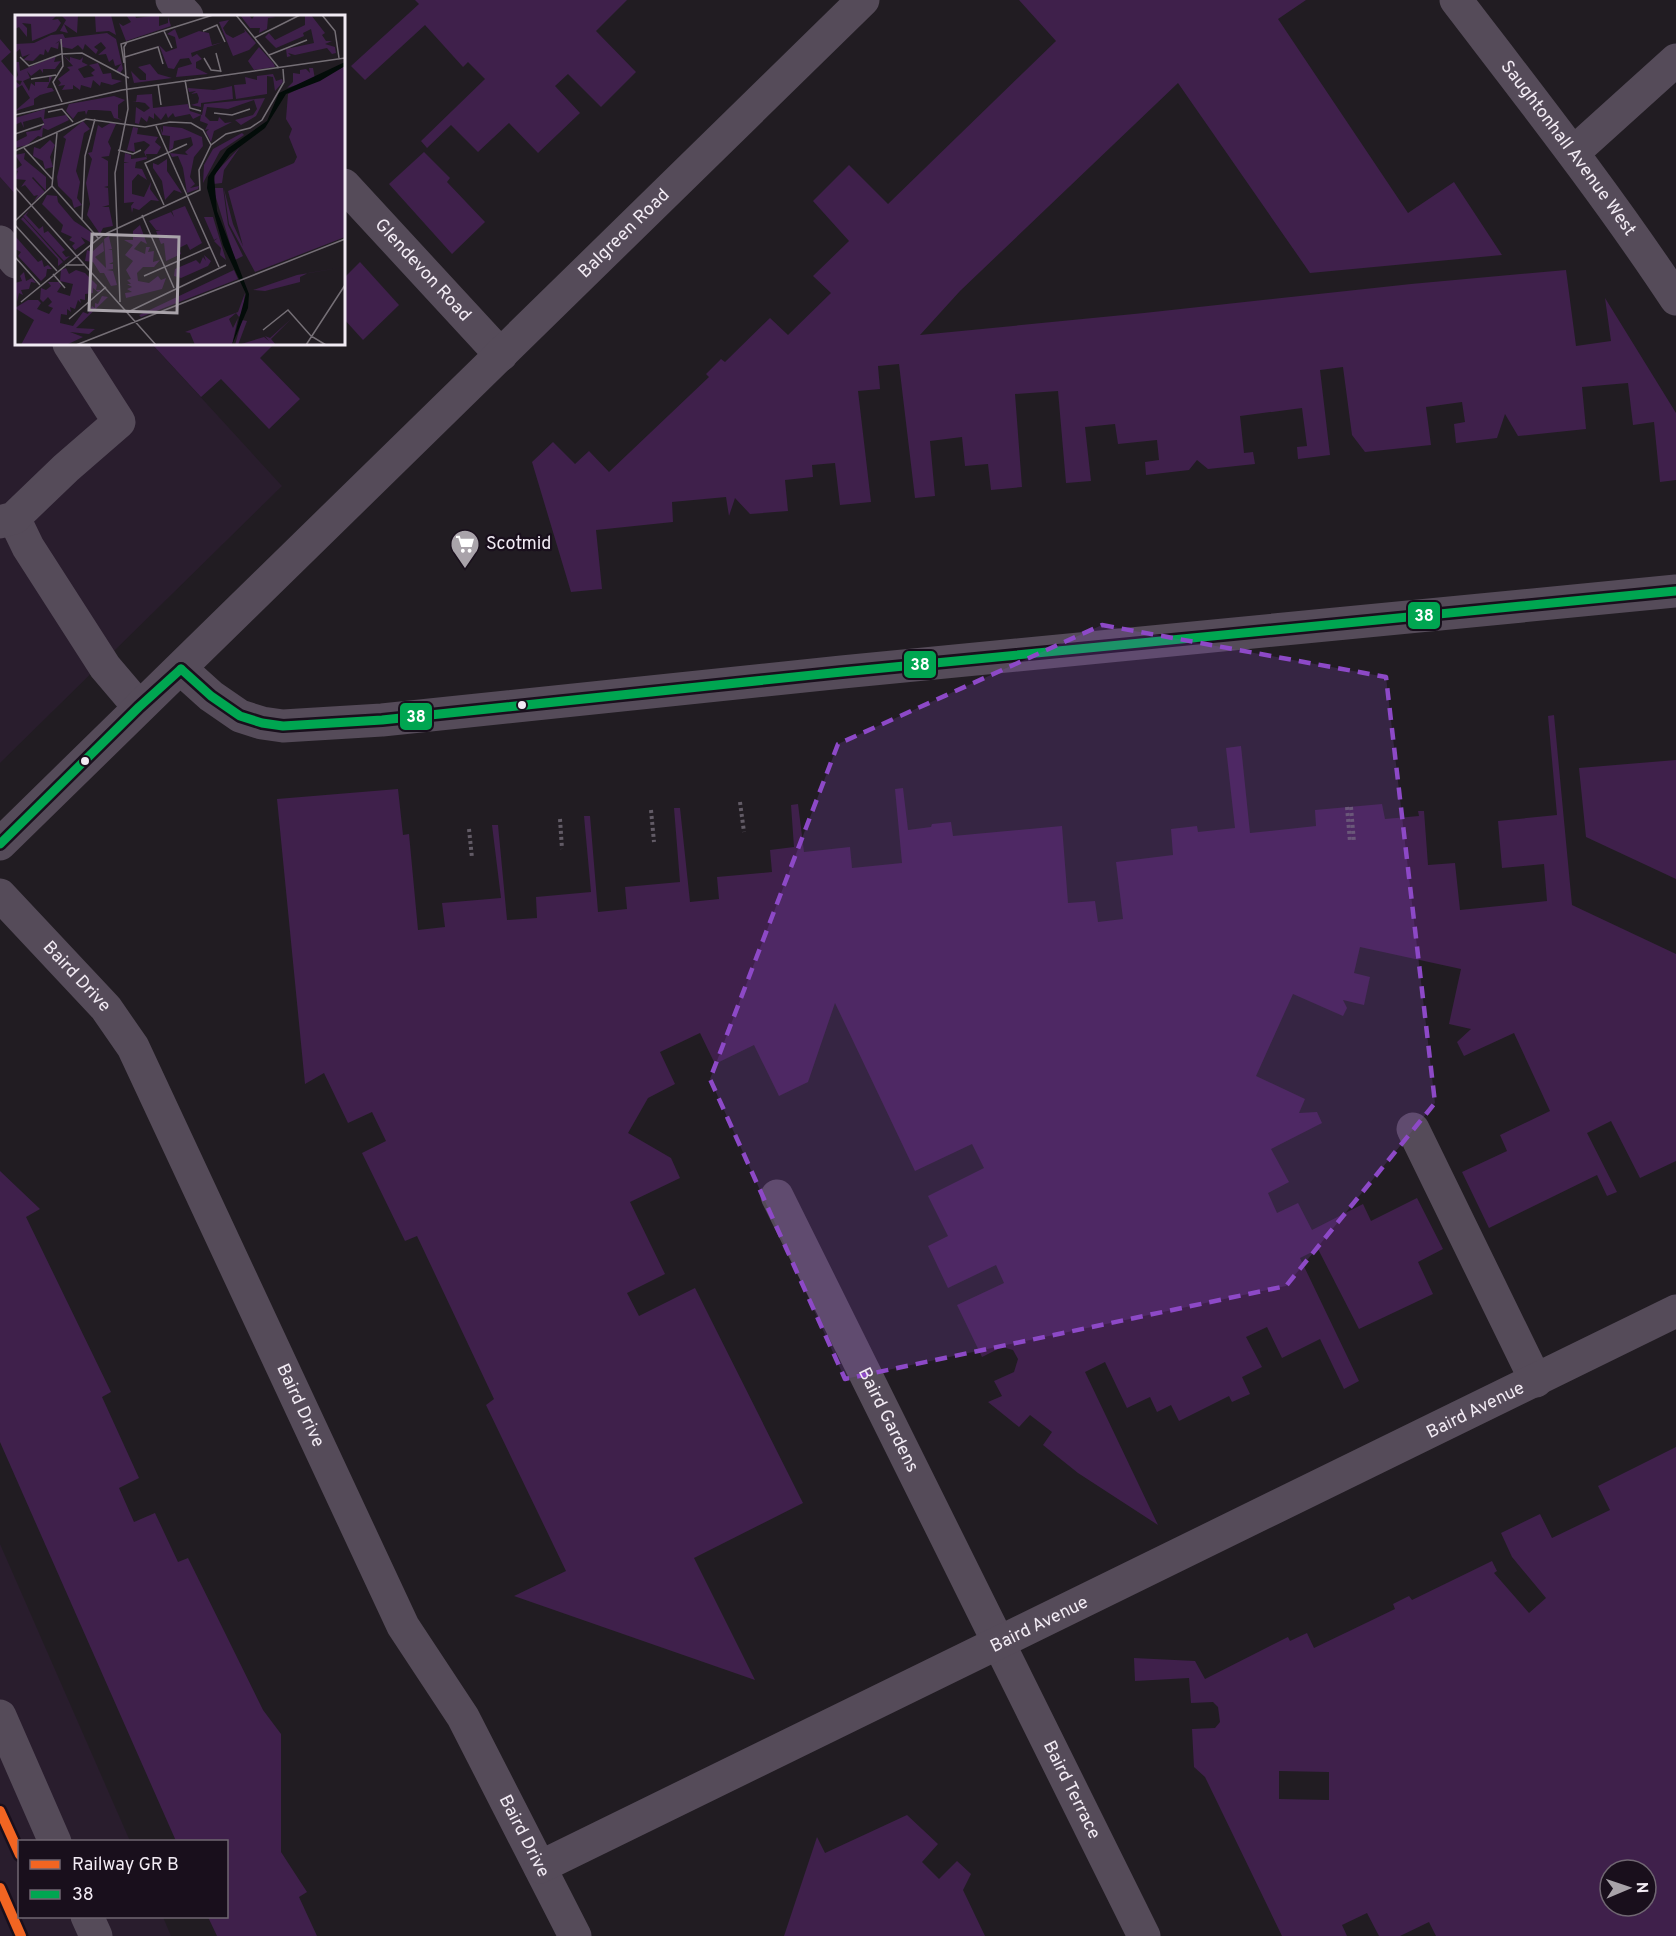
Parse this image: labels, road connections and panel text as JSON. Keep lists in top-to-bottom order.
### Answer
{
  "streets": {
    "street": [
      "Saughtonhall Avenue West",
      "Balgreen Road",
      "Glendevon Road",
      "Baird Drive",
      "Baird Avenue",
      "Baird Gardens",
      "Baird Terrace"
    ]
  },
  "crossings": [
    ["Balgreen Road", "Glendevon Road"],
    ["Baird Drive", "Baird Avenue"],
    ["Baird Avenue", "Baird Gardens"],
    ["Baird Avenue", "Baird Terrace"],
    ["Baird Gardens", "Baird Terrace"]
  ],
  "places": {
    "supermarket": ["Scotmid"]
  },
  "lines": ["transit line 38"],
  "legend": ["Railway GR B", "38"],
  "north": "right"
}
